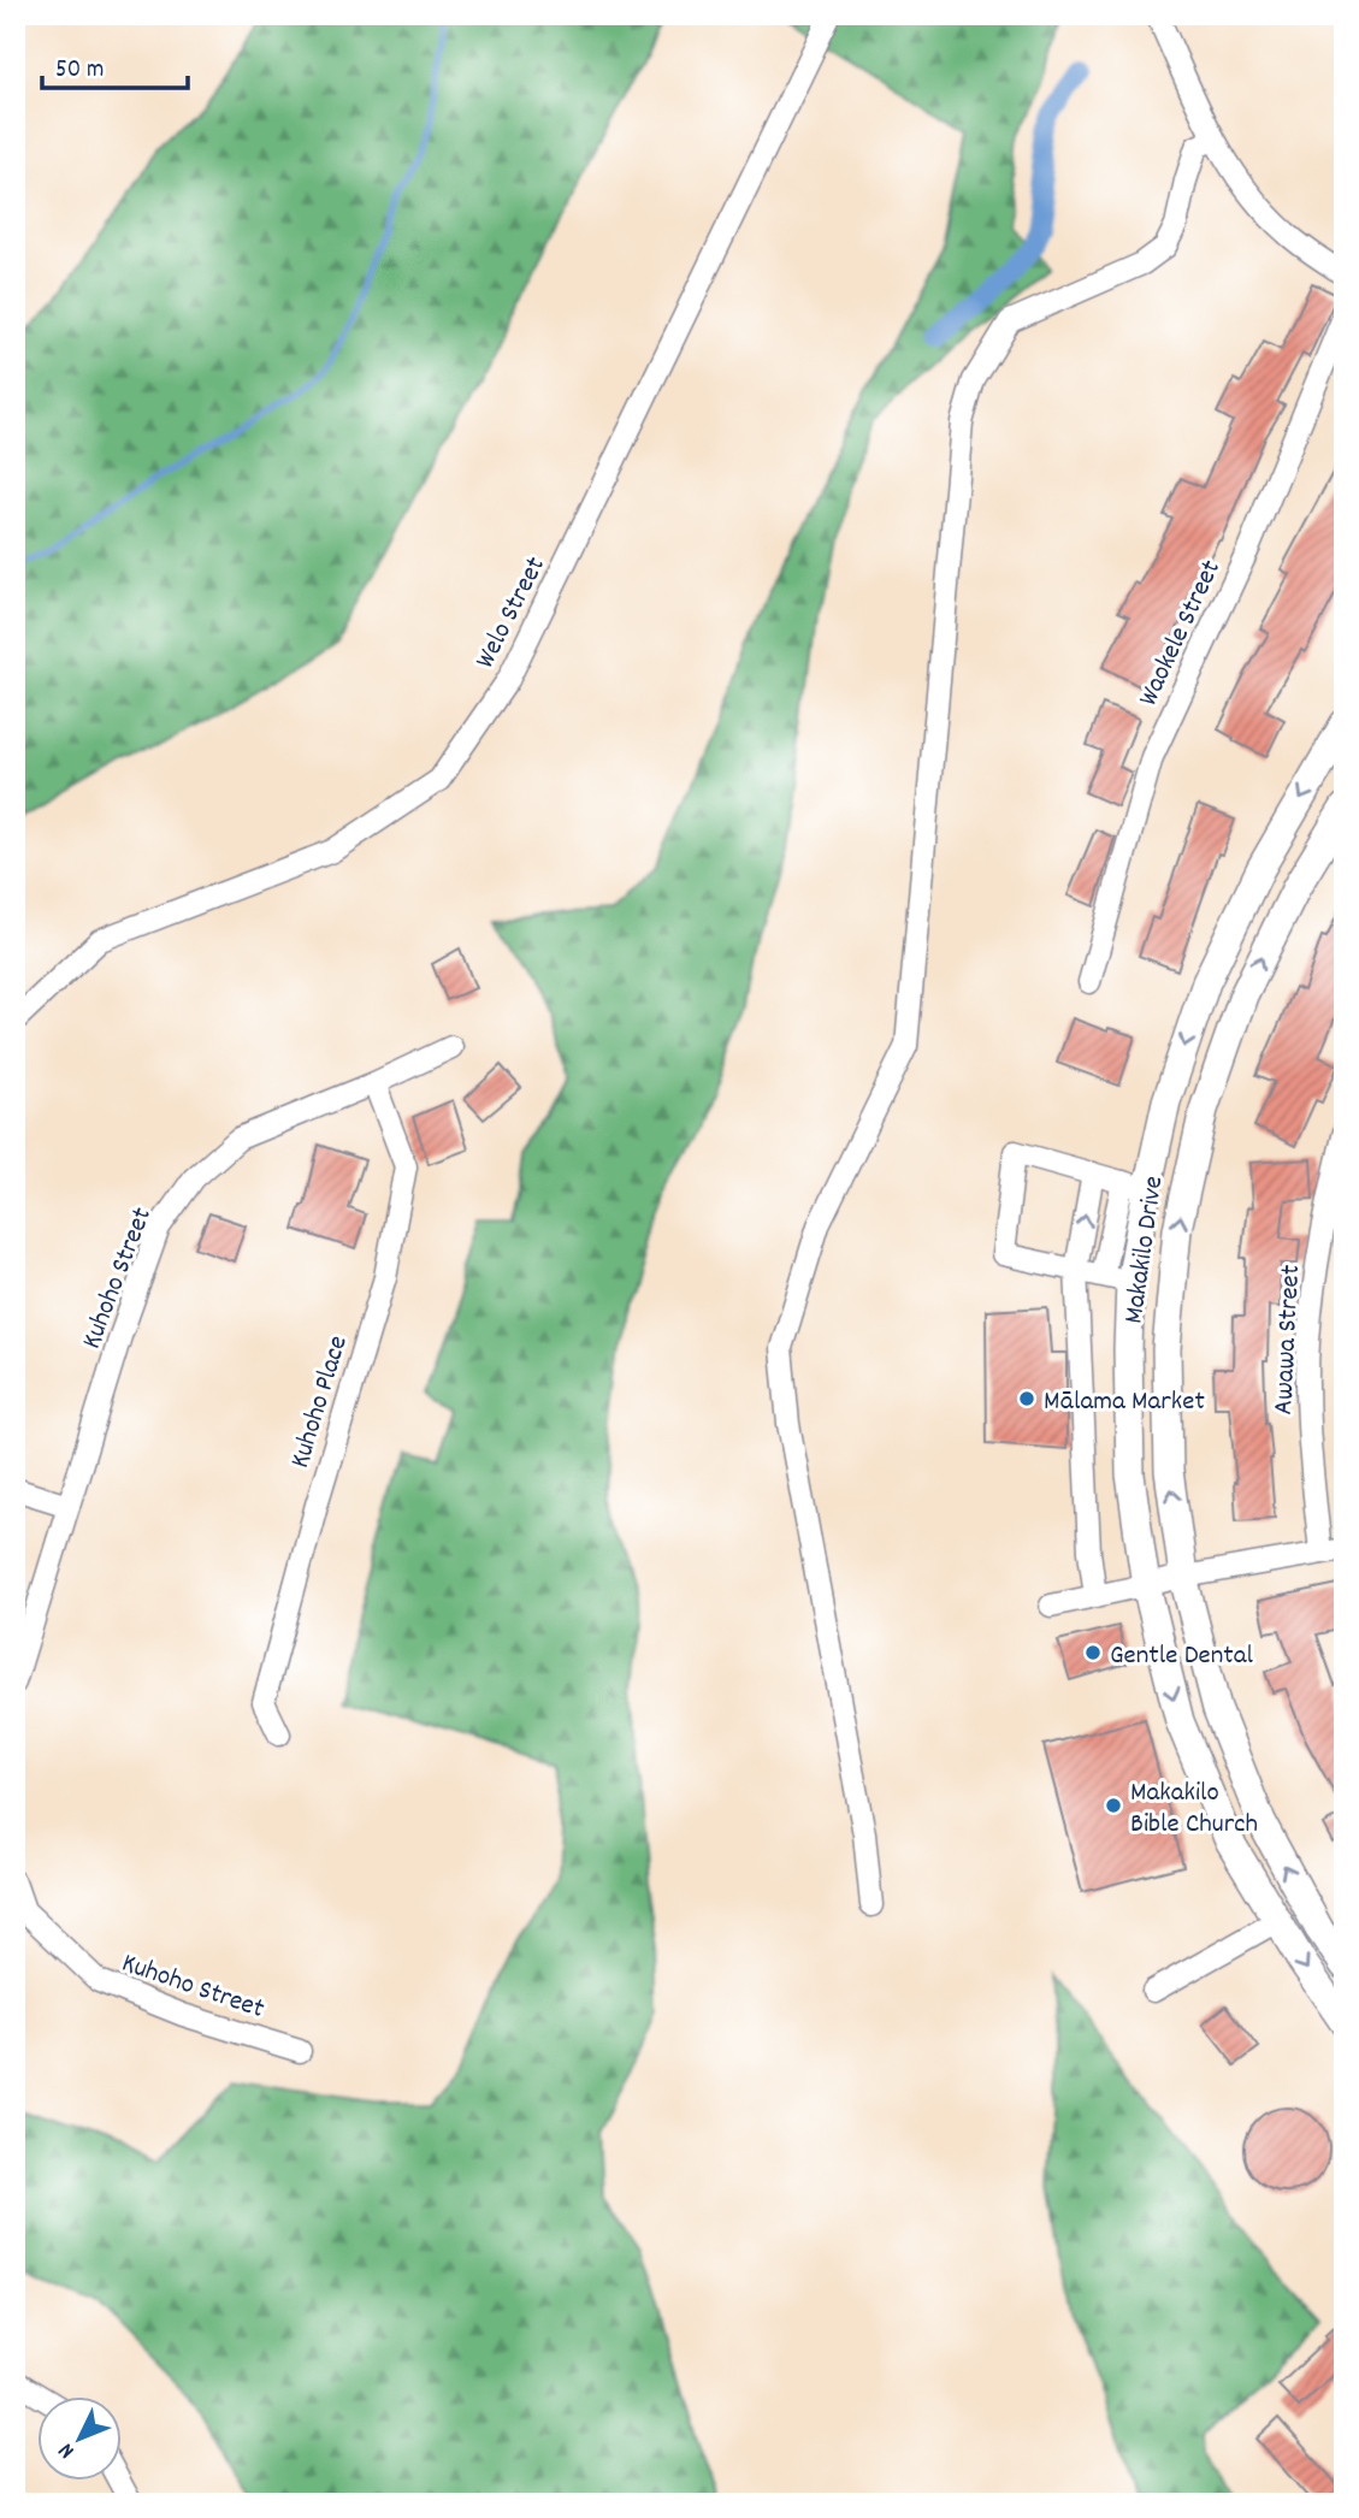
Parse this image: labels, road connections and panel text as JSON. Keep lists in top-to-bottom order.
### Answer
{
  "streets": {
    "main road": ["Makakilo Drive"],
    "street": [
      "Welo Street",
      "Waokele Street",
      "Kuhoho Street",
      "Awawa Street",
      "Kuhoho Place"
    ]
  },
  "crossings": [
    ["Kuhoho Street", "Kuhoho Place"]
  ],
  "places": ["Mālama Market", "Gentle Dental", "Makakilo Bible Church"],
  "scale_bar": "50 m",
  "north": "bottom left"
}
